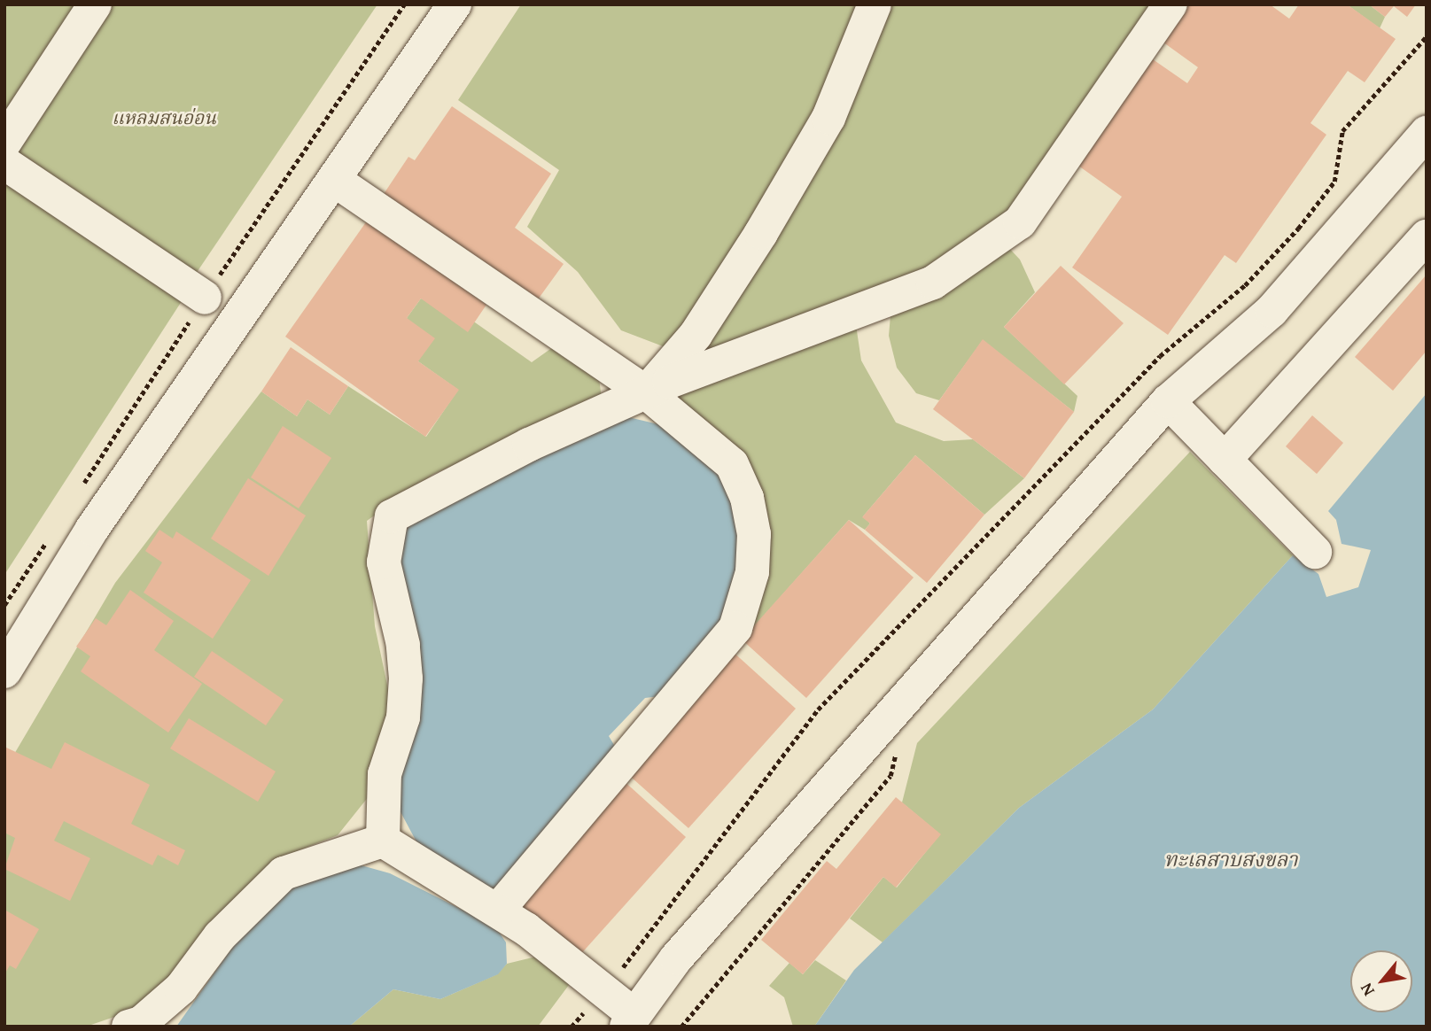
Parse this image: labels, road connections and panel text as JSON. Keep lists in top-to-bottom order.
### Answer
{
  "water": ["ทะเลสาบสงขลา"],
  "parks": ["แหลมสนอ่อน"],
  "north": "bottom left"
}
